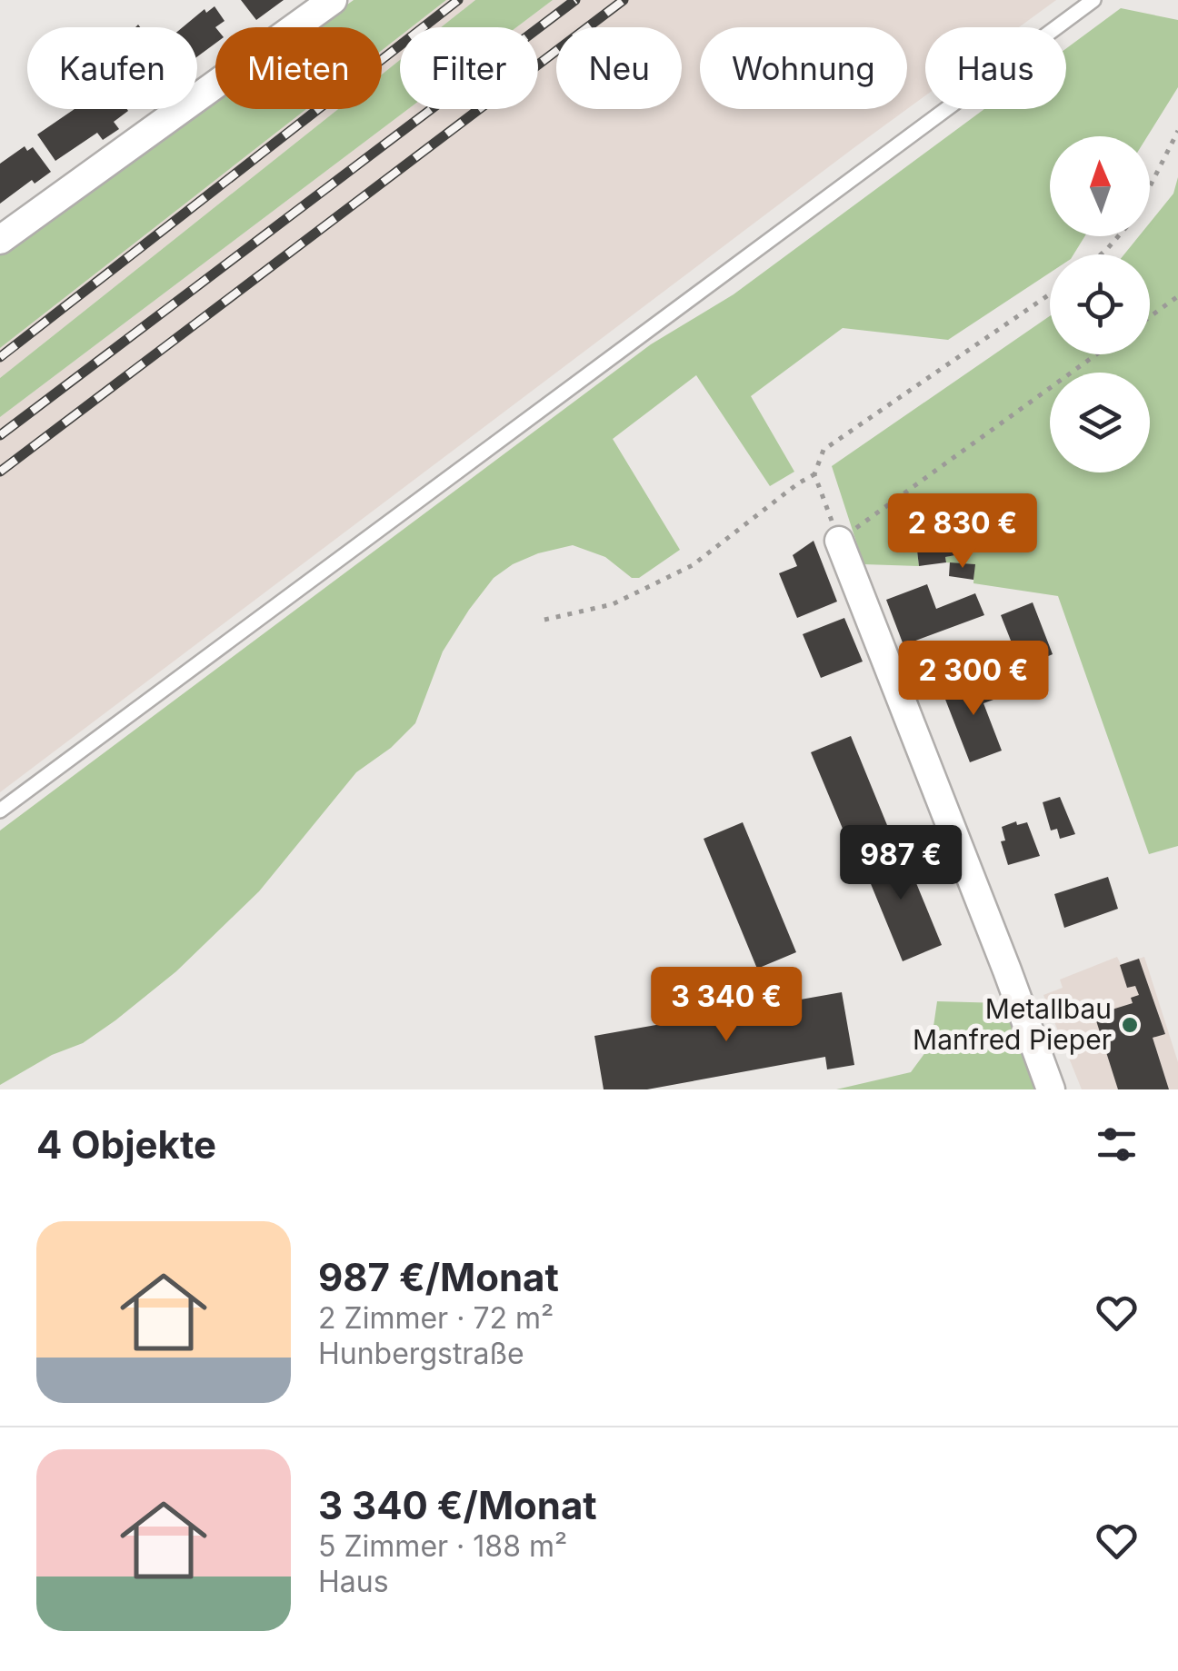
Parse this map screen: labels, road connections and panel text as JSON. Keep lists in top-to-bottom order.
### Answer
{
  "places": ["Metallbau Manfred Pieper"],
  "north": "top",
  "page": {
    "chip": [
      "Kaufen",
      "Mieten",
      "Filter",
      "Neu",
      "Wohnung",
      "Haus"
    ],
    "price": [
      "2 830 €",
      "2 300 €",
      "987 €",
      "3 340 €"
    ],
    "heading": "4 Objekte",
    "list": [
      {
        "name": "987 €/Monat",
        "note": "2 Zimmer · 72 m² · Hunbergstraße"
      },
      {
        "name": "3 340 €/Monat",
        "note": "5 Zimmer · 188 m² · Haus"
      }
    ]
  }
}
